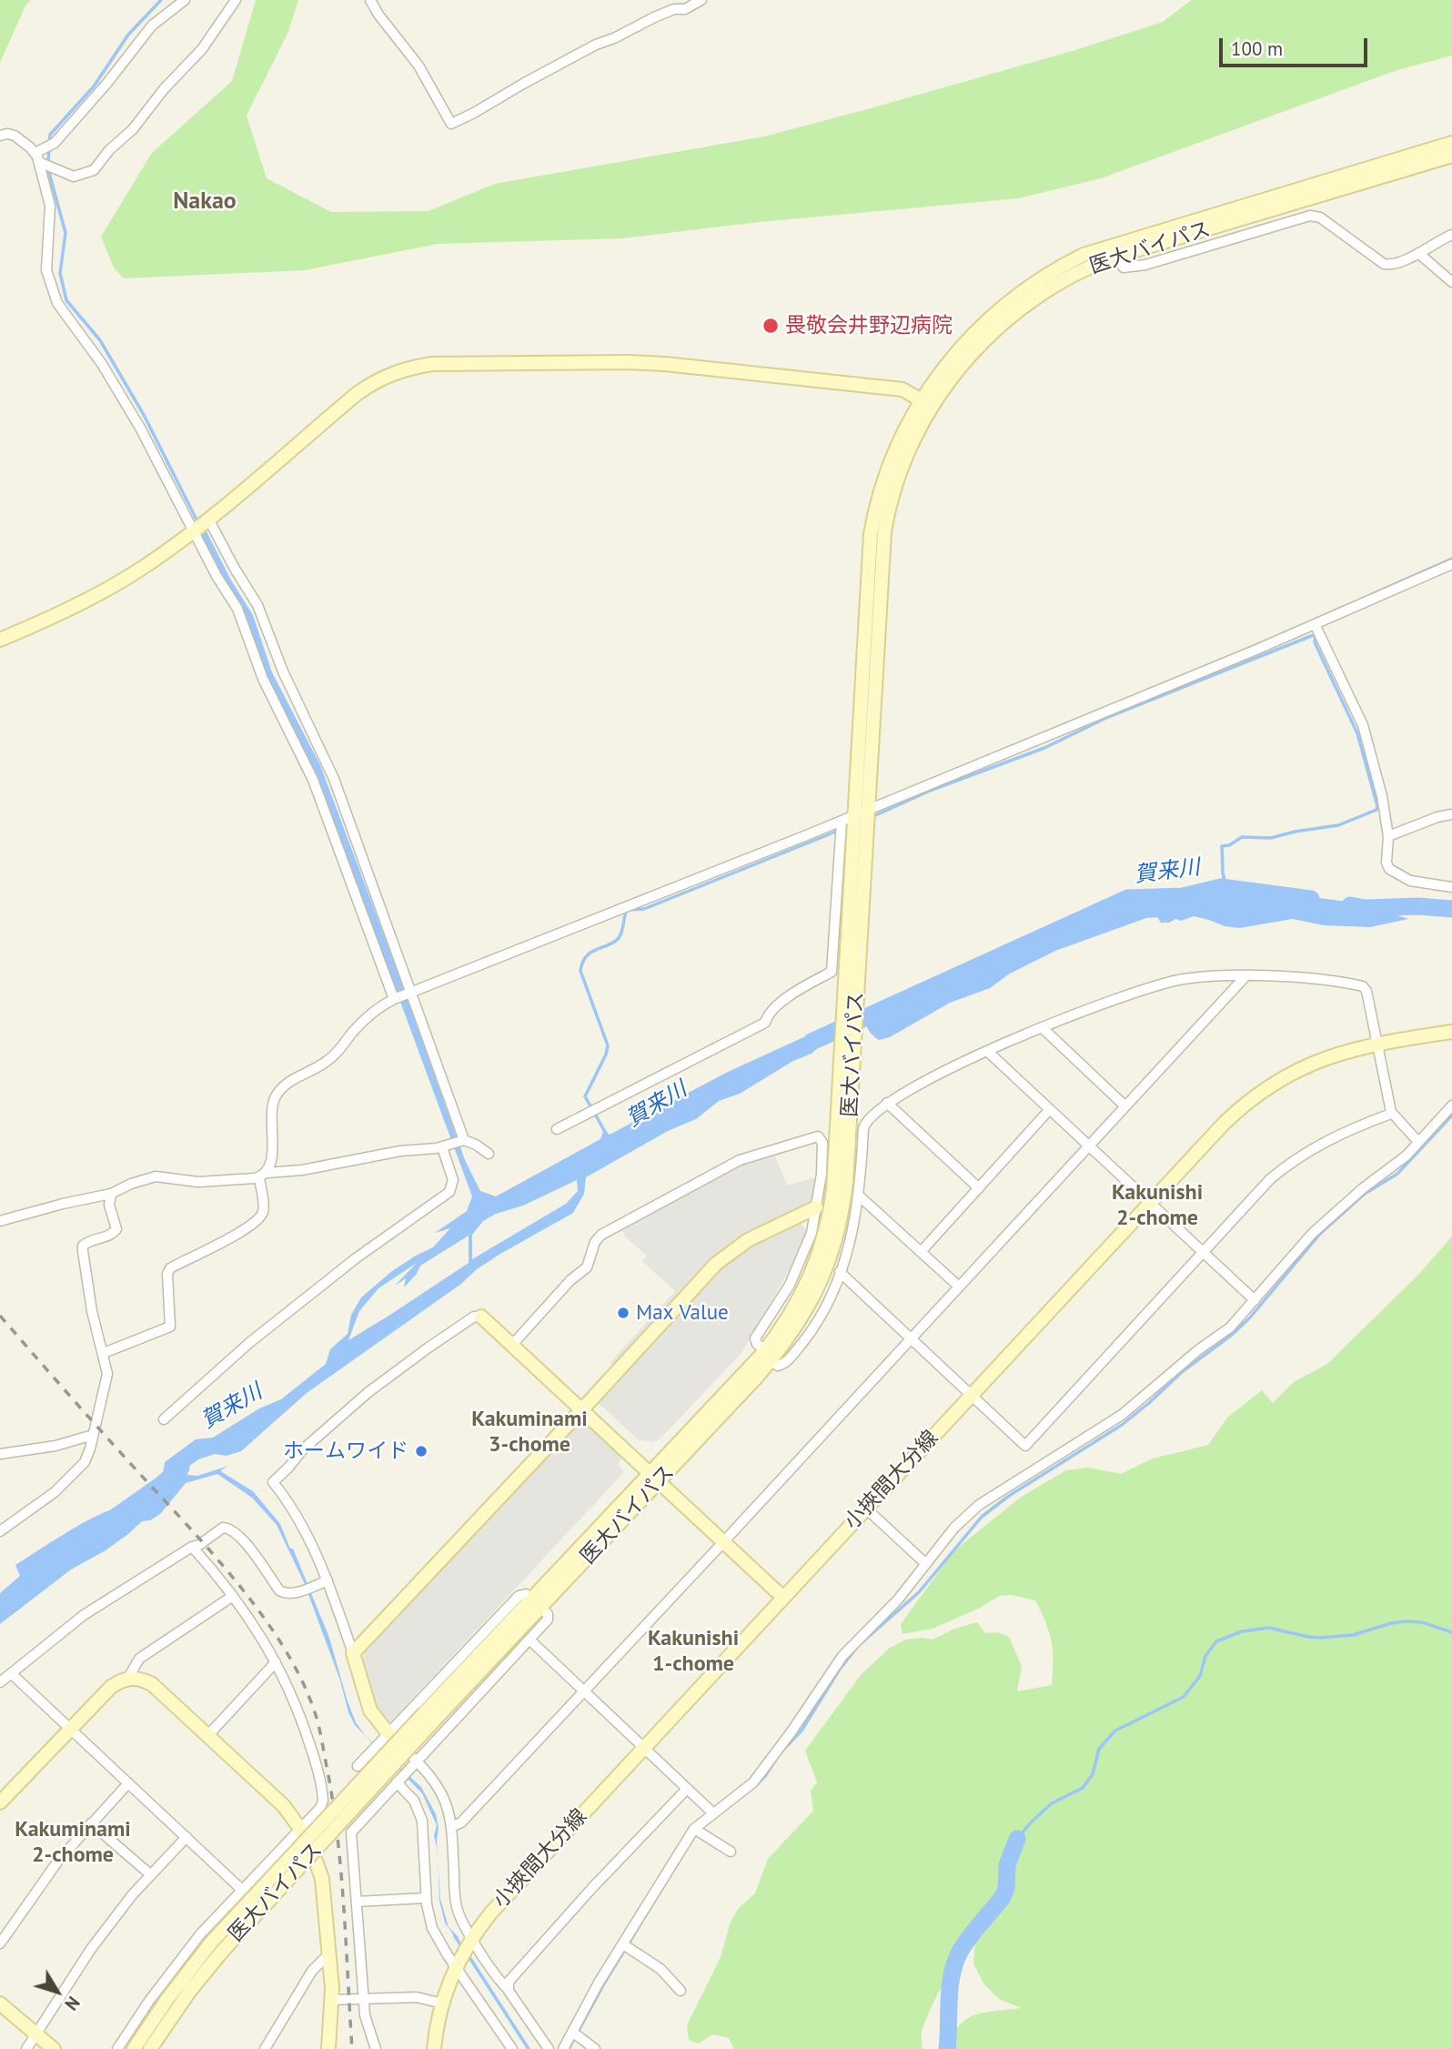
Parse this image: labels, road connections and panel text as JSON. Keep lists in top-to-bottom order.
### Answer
{
  "streets": {
    "main road": ["医大バイパス", "小挾間大分線"]
  },
  "districts": [
    "Nakao",
    "Kakunishi 2-chome",
    "Kakuminami 3-chome",
    "Kakunishi 1-chome",
    "Kakuminami 2-chome"
  ],
  "water": ["賀来川"],
  "places": ["畏敬会井野辺病院", "Max Value", "ホームワイド"],
  "scale_bar": "100 m",
  "north": "bottom right"
}
